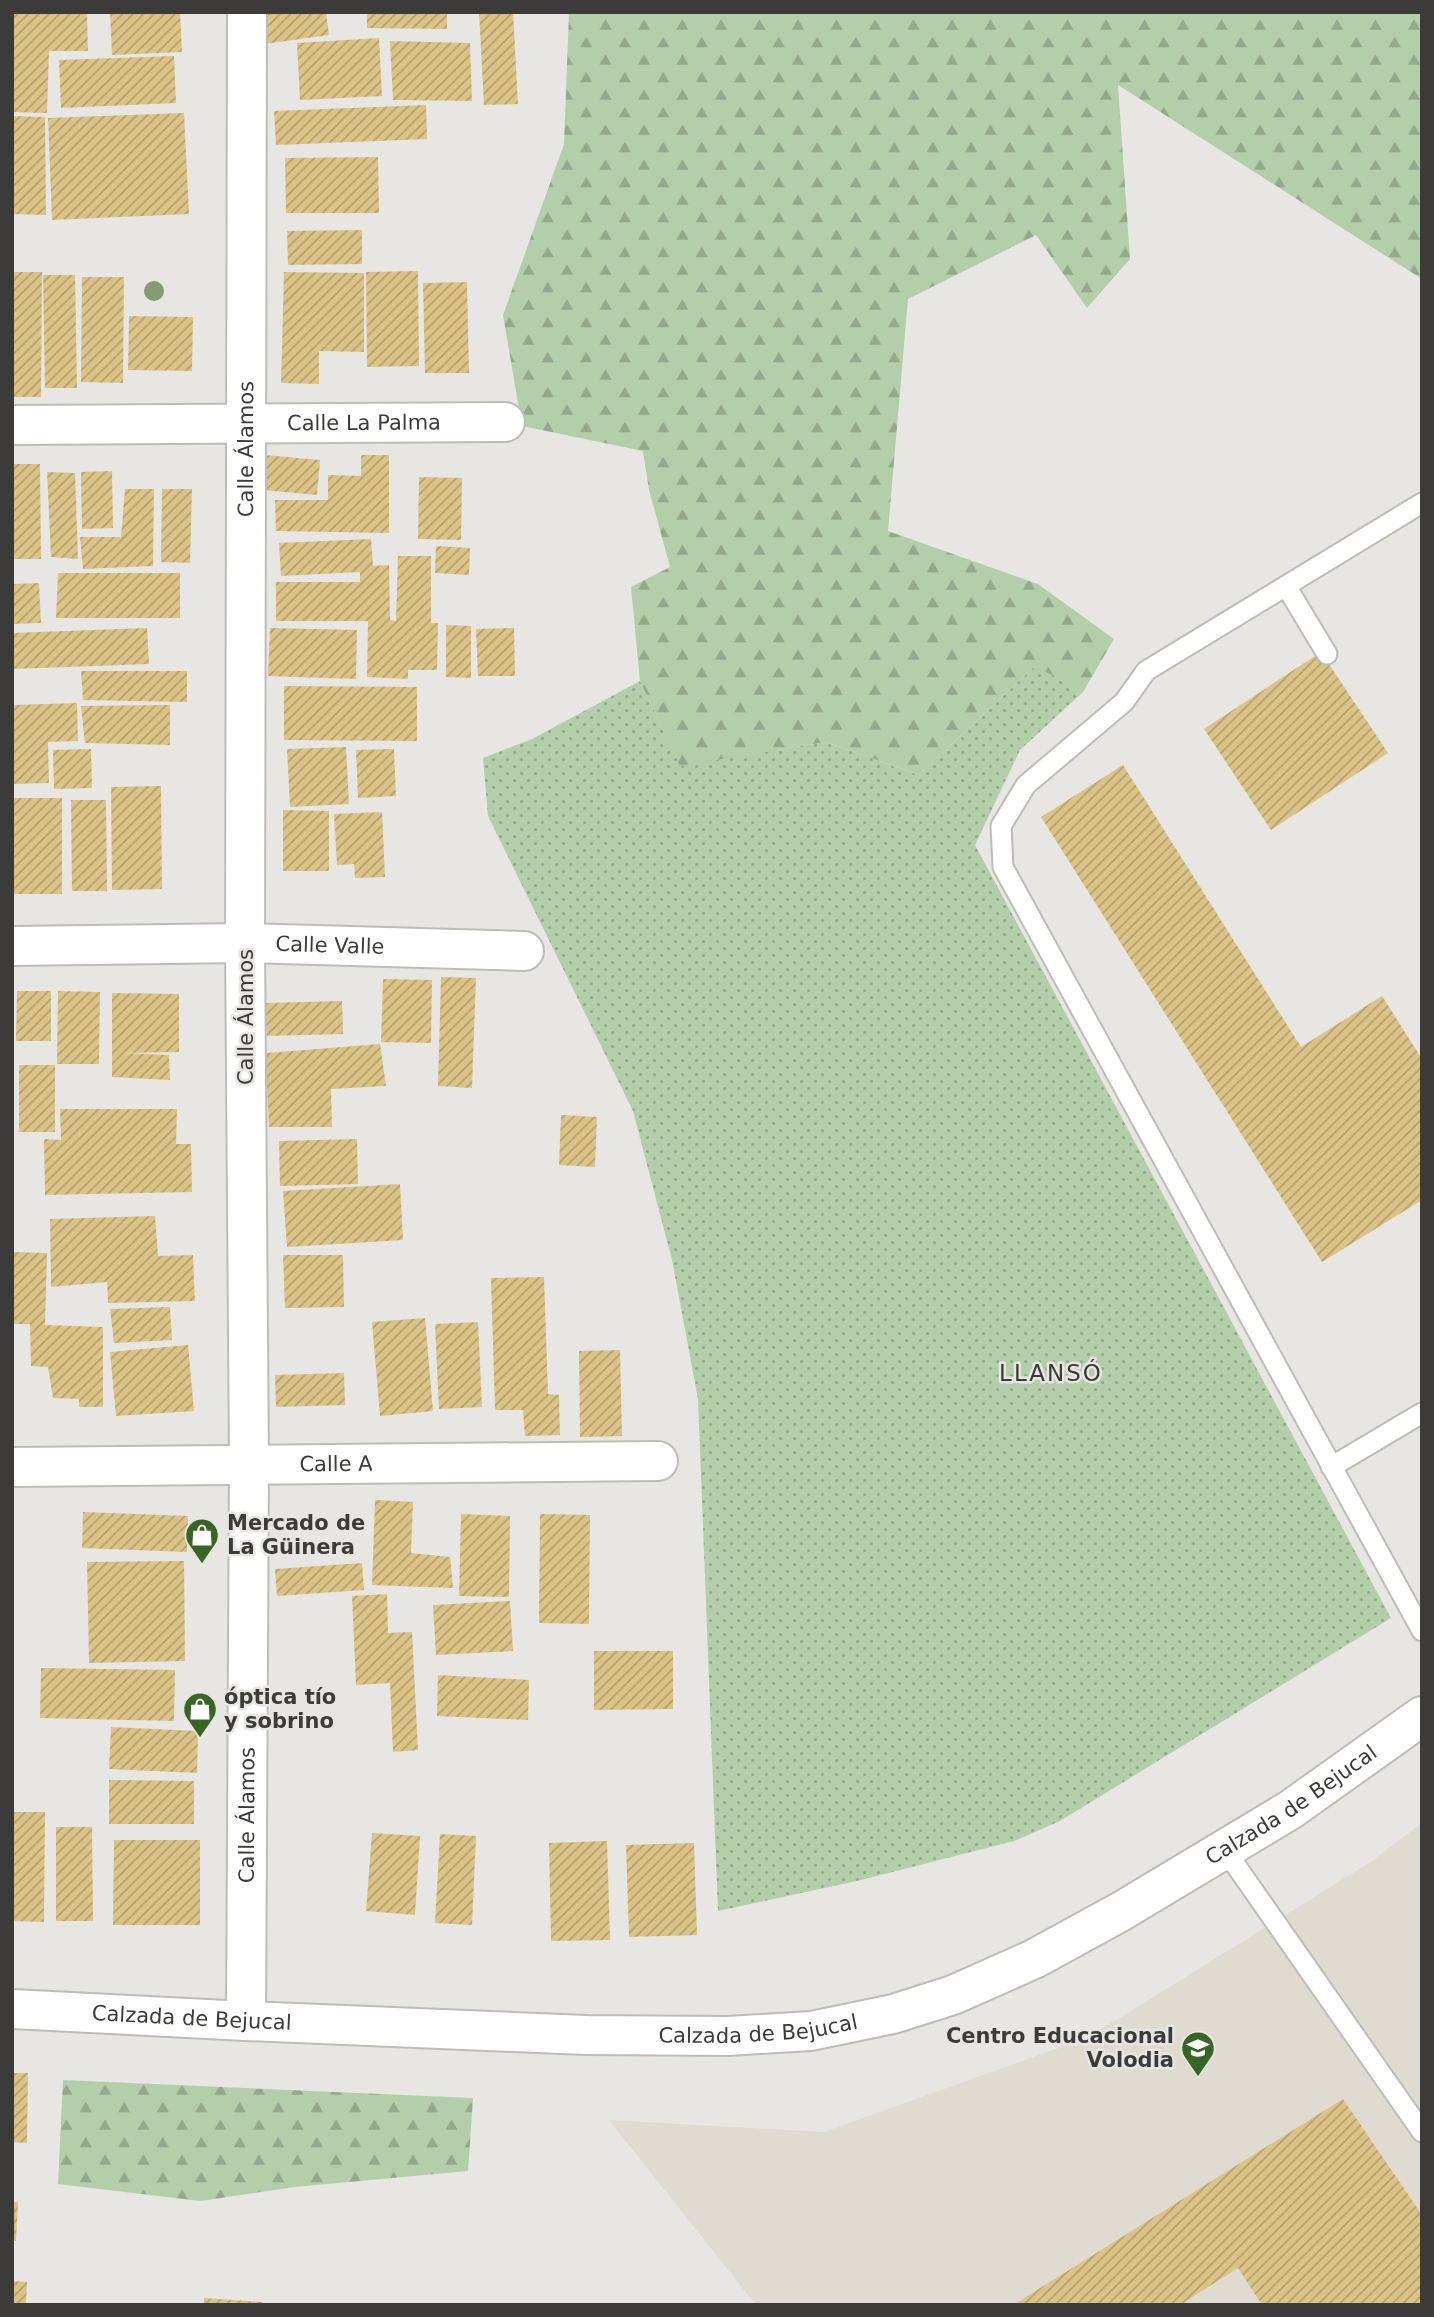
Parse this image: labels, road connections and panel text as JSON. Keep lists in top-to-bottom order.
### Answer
{
  "streets": {
    "street": [
      "Calle La Palma",
      "Calle Álamos",
      "Calle Valle",
      "Calle A",
      "Calzada de Bejucal"
    ]
  },
  "crossings": [
    ["Calle La Palma", "Calle Álamos"],
    ["Calle Álamos", "Calle Valle"],
    ["Calle Álamos", "Calle A"],
    ["Calle Álamos", "Calzada de Bejucal"]
  ],
  "districts": ["LLANSÓ"],
  "places": {
    "shop": ["Mercado de La Güinera", "óptica tío y sobrino"],
    "school or university": ["Centro Educacional Volodia"]
  }
}
